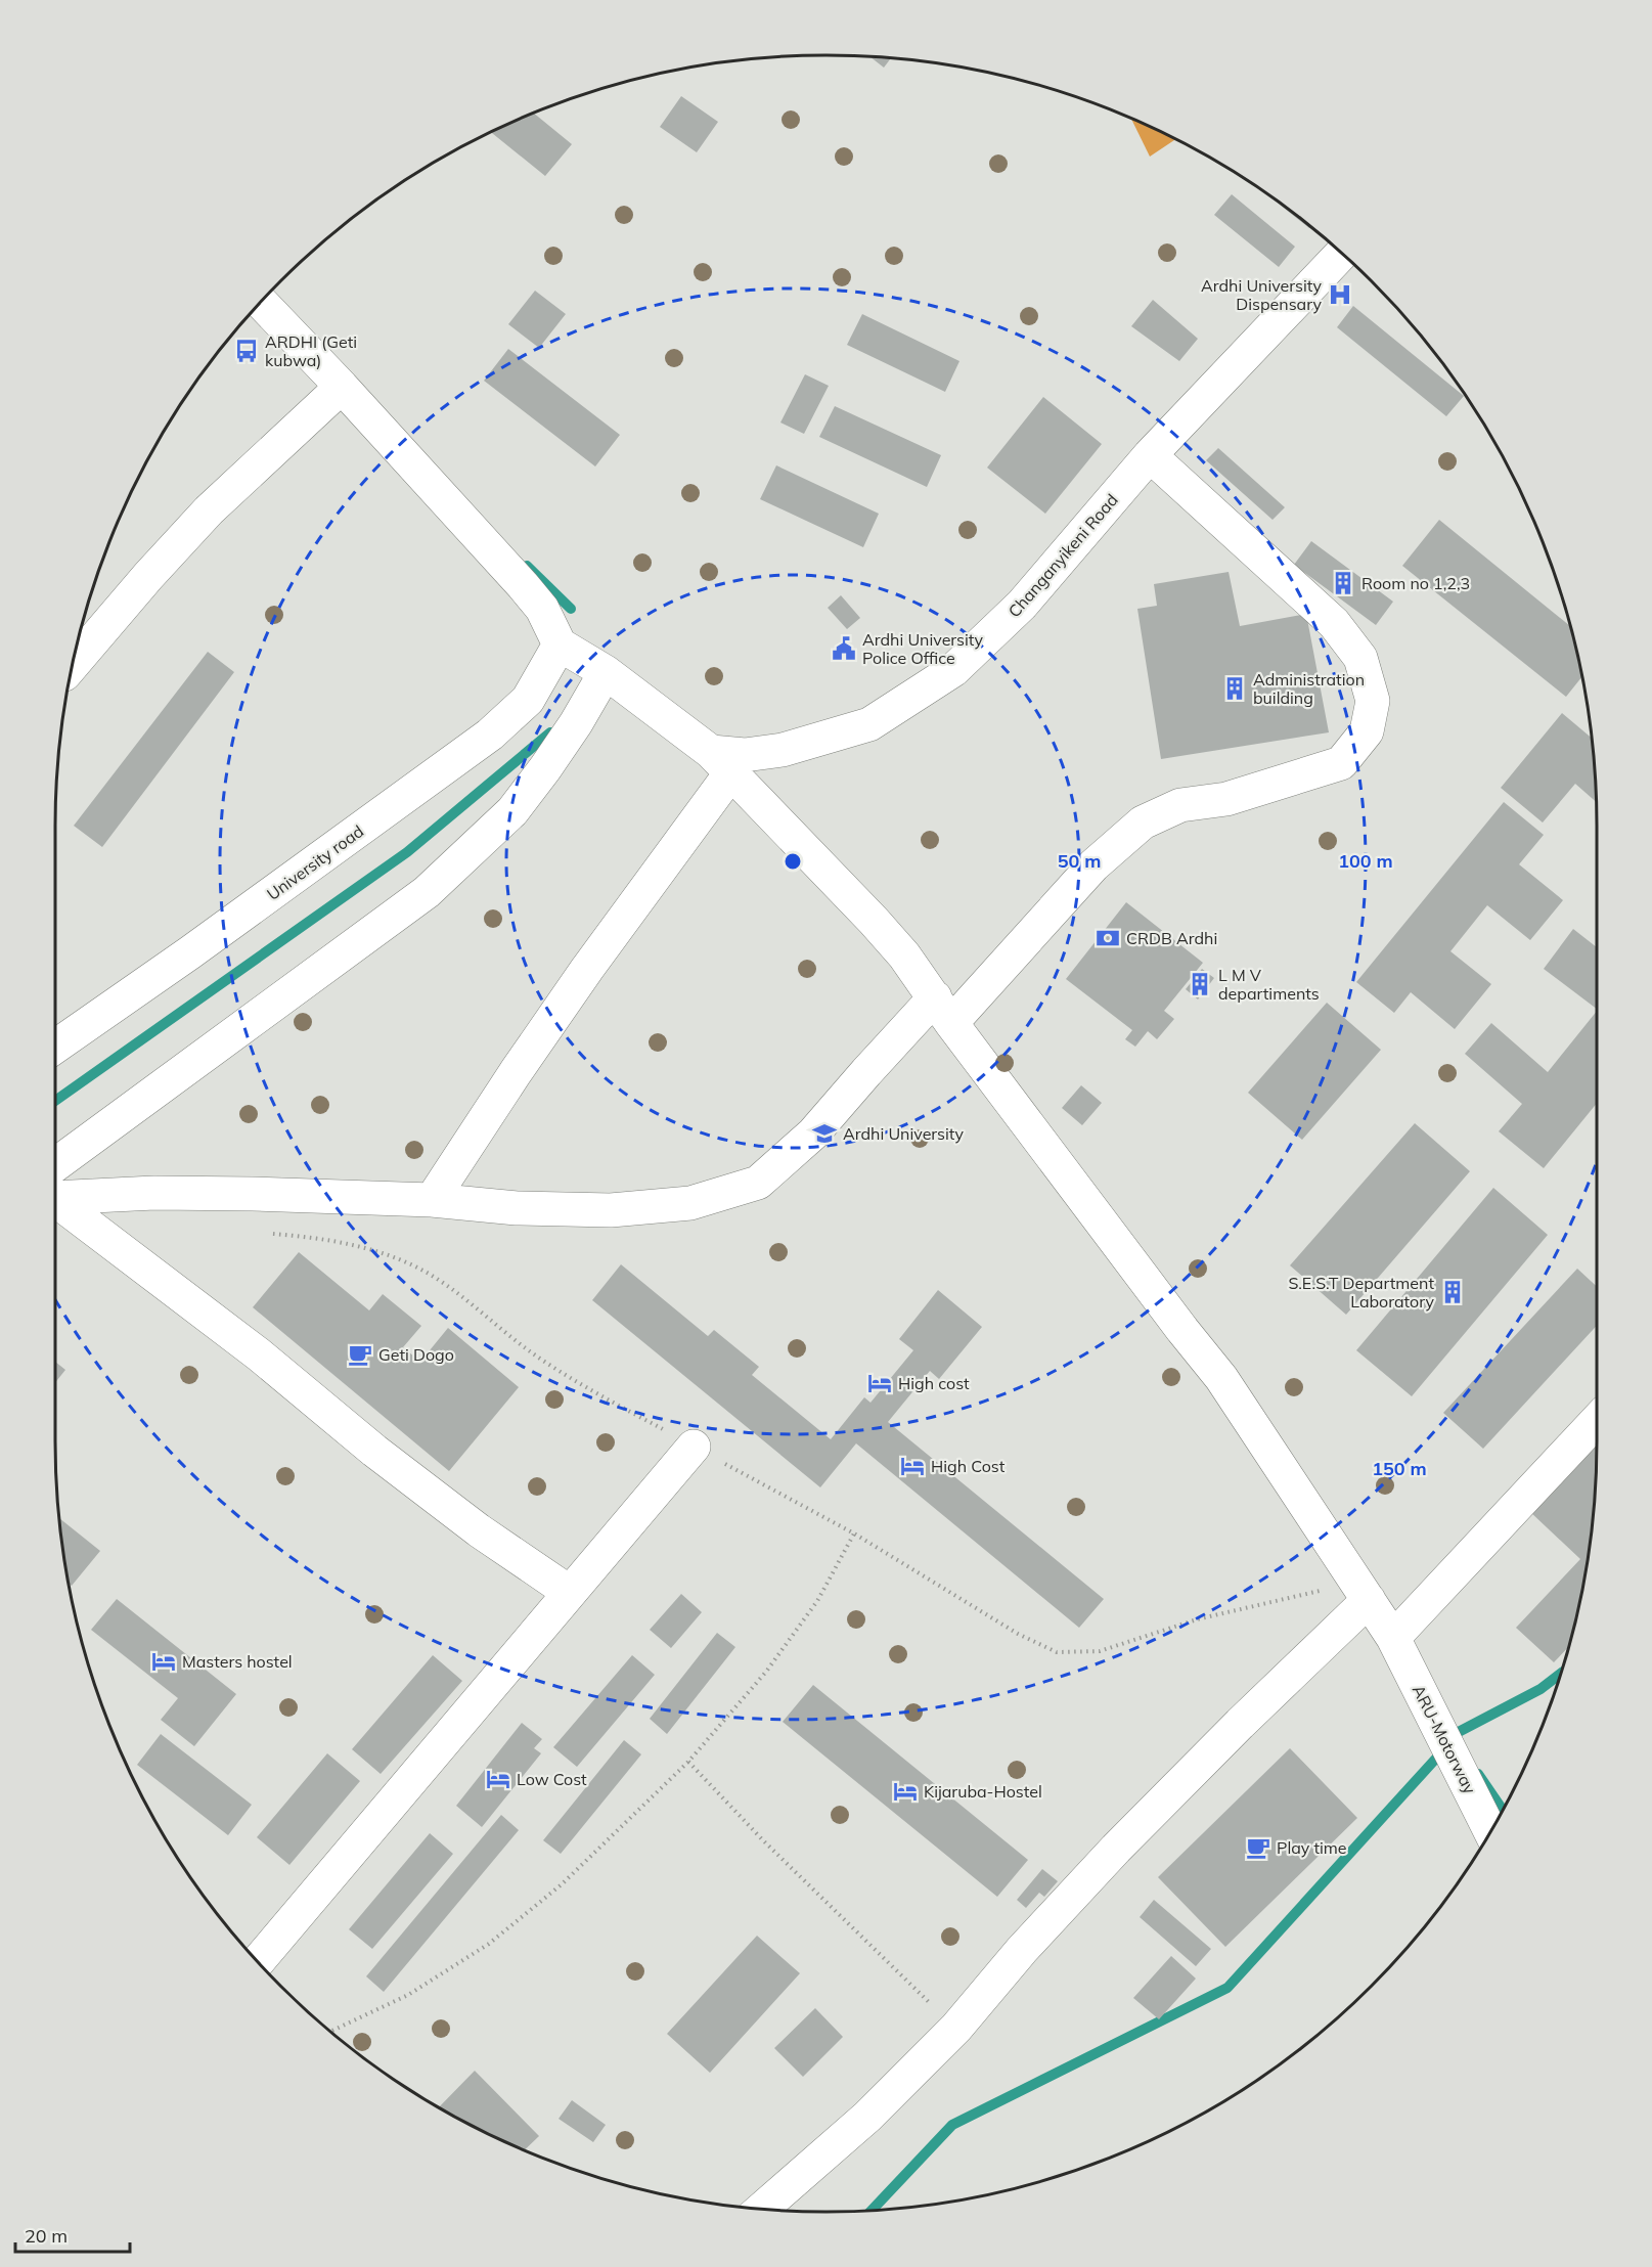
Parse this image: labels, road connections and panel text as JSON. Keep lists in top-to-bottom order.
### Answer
{
  "streets": {
    "street": ["Changanyikeni Road", "University road", "ARU-Motorway"]
  },
  "crossings": [
    ["Changanyikeni Road", "ARU-Motorway"],
    ["University road", "ARU-Motorway"]
  ],
  "places": {
    "hospital": ["Ardhi University Dispensary"],
    "bus stop": ["ARDHI (Geti kubwa)"],
    "building": [
      "Room no 1,2,3",
      "Administration building",
      "L M V departiments",
      "S.E.S.T Department Laboratory"
    ],
    "public building": ["Ardhi University Police Office"],
    "bank": ["CRDB Ardhi"],
    "school or university": ["Ardhi University"],
    "cafe": ["Geti Dogo", "Play time"],
    "hotel": [
      "High cost",
      "High Cost",
      "Masters hostel",
      "Low Cost",
      "Kijaruba-Hostel"
    ]
  },
  "scale_bar": "20 m",
  "rings": ["50 m", "100 m", "150 m"]
}
